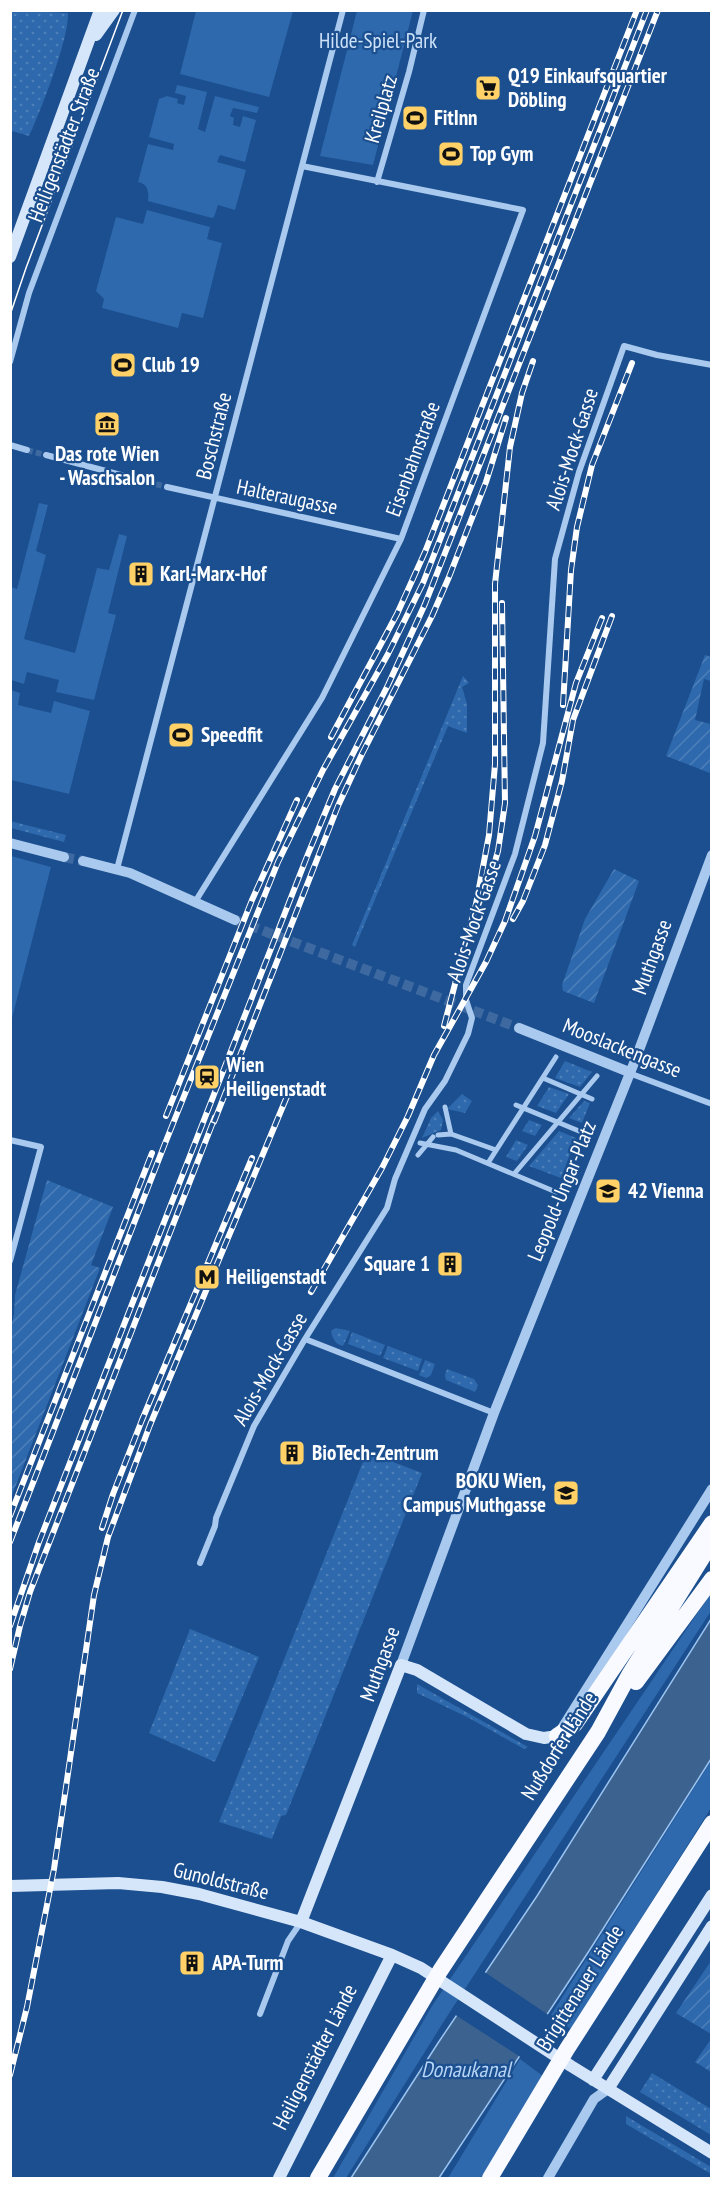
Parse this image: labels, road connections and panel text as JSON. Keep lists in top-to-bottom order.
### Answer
{
  "streets": {
    "highway": ["Nußdorfer Lände", "Brigittenauer Lände"],
    "main road": [
      "Heiligenstädter Straße",
      "Muthgasse",
      "Gunoldstraße",
      "Heiligenstädter Lände"
    ],
    "street": [
      "Kreilplatz",
      "Boschstraße",
      "Alois-Mock-Gasse",
      "Eisenbahnstraße",
      "Halteraugasse",
      "Mooslackengasse",
      "Leopold-Ungar-Platz"
    ]
  },
  "crossings": [
    ["Kreilplatz", "Eisenbahnstraße"],
    ["Boschstraße", "Eisenbahnstraße"],
    ["Boschstraße", "Halteraugasse"],
    ["Eisenbahnstraße", "Halteraugasse"],
    ["Muthgasse", "Mooslackengasse"],
    ["Muthgasse", "Leopold-Ungar-Platz"],
    ["Muthgasse", "Gunoldstraße"],
    ["Mooslackengasse", "Leopold-Ungar-Platz"],
    ["Gunoldstraße", "Heiligenstädter Lände"]
  ],
  "water": ["Donaukanal"],
  "parks": ["Hilde-Spiel-Park"],
  "places": {
    "supermarket": ["Q19 Einkaufsquartier Döbling"],
    "sports": [
      "FitInn",
      "Top Gym",
      "Club 19",
      "Speedfit"
    ],
    "museum": ["Das rote Wien - Waschsalon"],
    "building": [
      "Karl-Marx-Hof",
      "Square 1",
      "BioTech-Zentrum",
      "APA-Turm"
    ],
    "station": ["Wien Heiligenstadt"],
    "school or university": ["42 Vienna", "BOKU Wien, Campus Muthgasse"],
    "metro station": ["Heiligenstadt"]
  }
}
